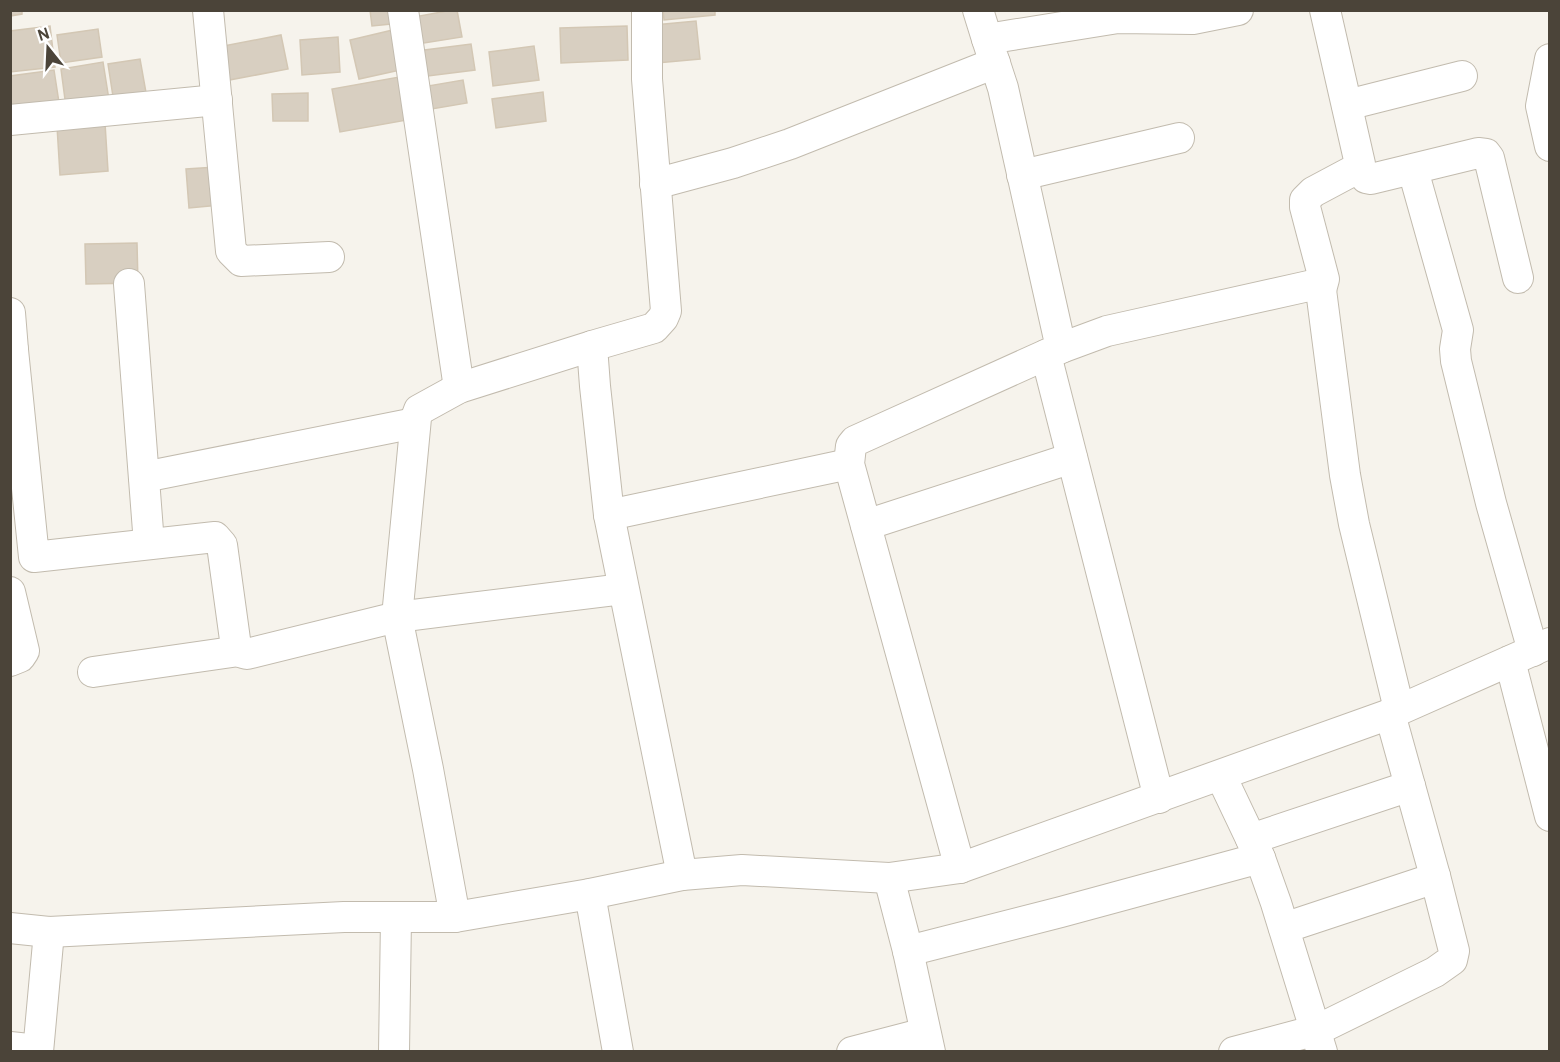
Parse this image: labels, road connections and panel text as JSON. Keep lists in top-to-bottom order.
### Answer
{
  "north": "top"
}
